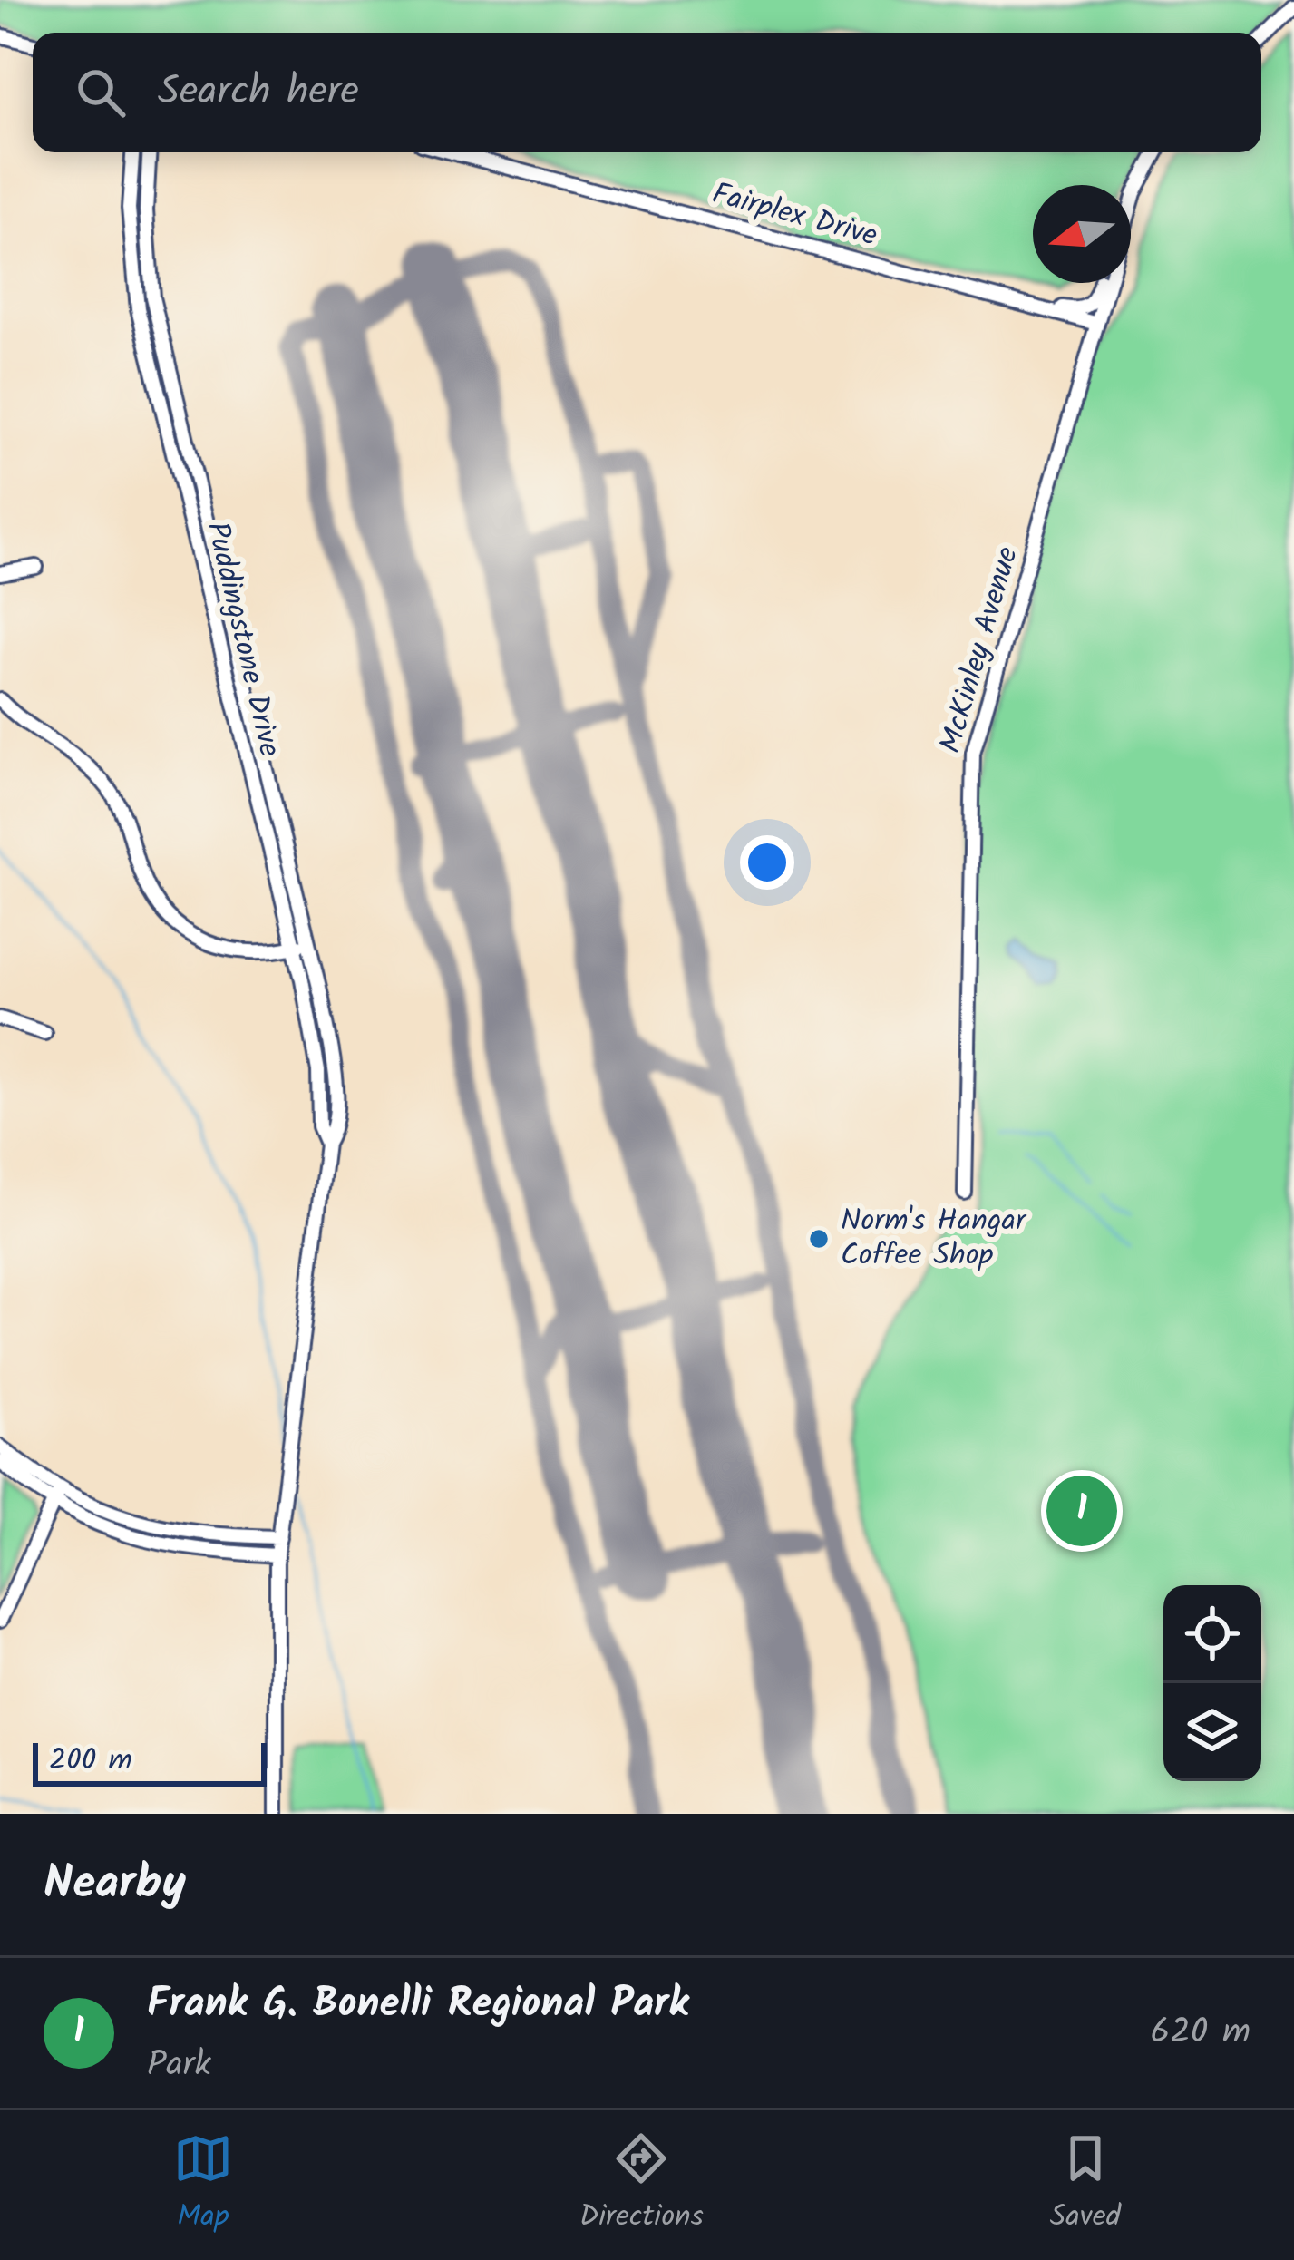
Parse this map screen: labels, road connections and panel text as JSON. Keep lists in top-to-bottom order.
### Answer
{
  "streets": {
    "street": ["Fairplex Drive", "Puddingstone Drive", "McKinley Avenue"]
  },
  "crossings": [
    ["Fairplex Drive", "McKinley Avenue"]
  ],
  "places": ["Norm's Hangar Coffee Shop"],
  "scale_bar": "200 m",
  "north": "left",
  "page": {
    "search": "Search here",
    "pins": "1",
    "scale": "200 m",
    "heading": "Nearby",
    "list": [
      {
        "mark": "1",
        "name": "Frank G. Bonelli Regional Park",
        "note": "Park",
        "value": "620 m"
      }
    ],
    "nav": ["Map", "Directions", "Saved"]
  }
}
